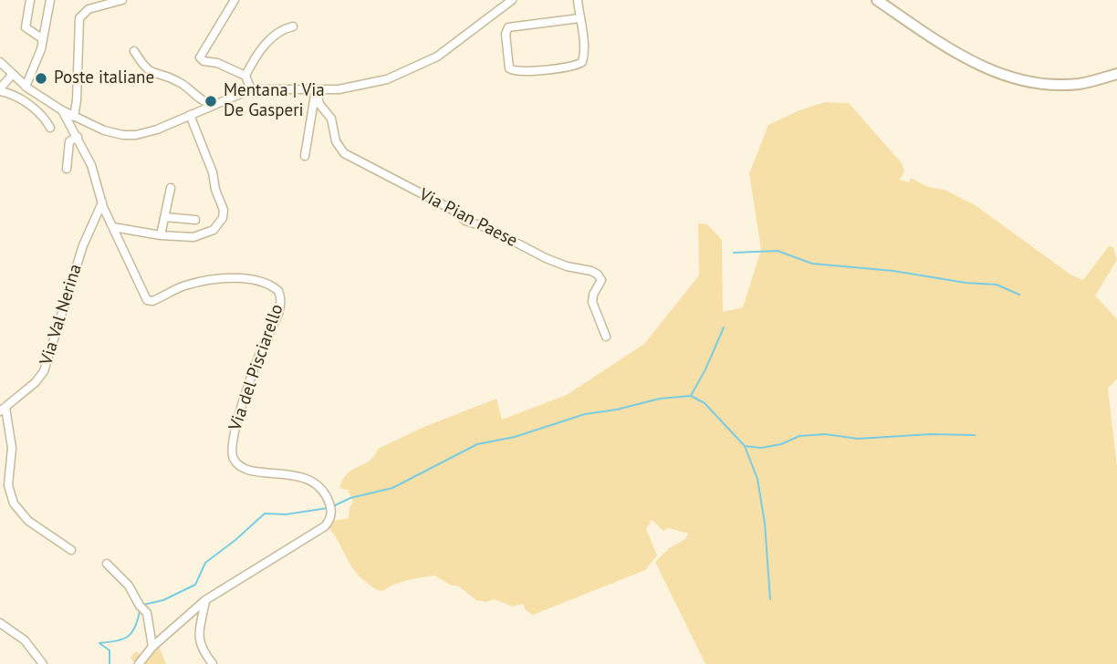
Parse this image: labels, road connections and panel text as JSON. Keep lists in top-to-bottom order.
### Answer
{
  "streets": {
    "street": ["Via Pian Paese", "Via Val Nerina", "Via del Pisciarello"]
  },
  "crossings": [
    ["Via Val Nerina", "Via del Pisciarello"]
  ],
  "places": ["Poste italiane", "Mentana | Via De Gasperi"]
}
